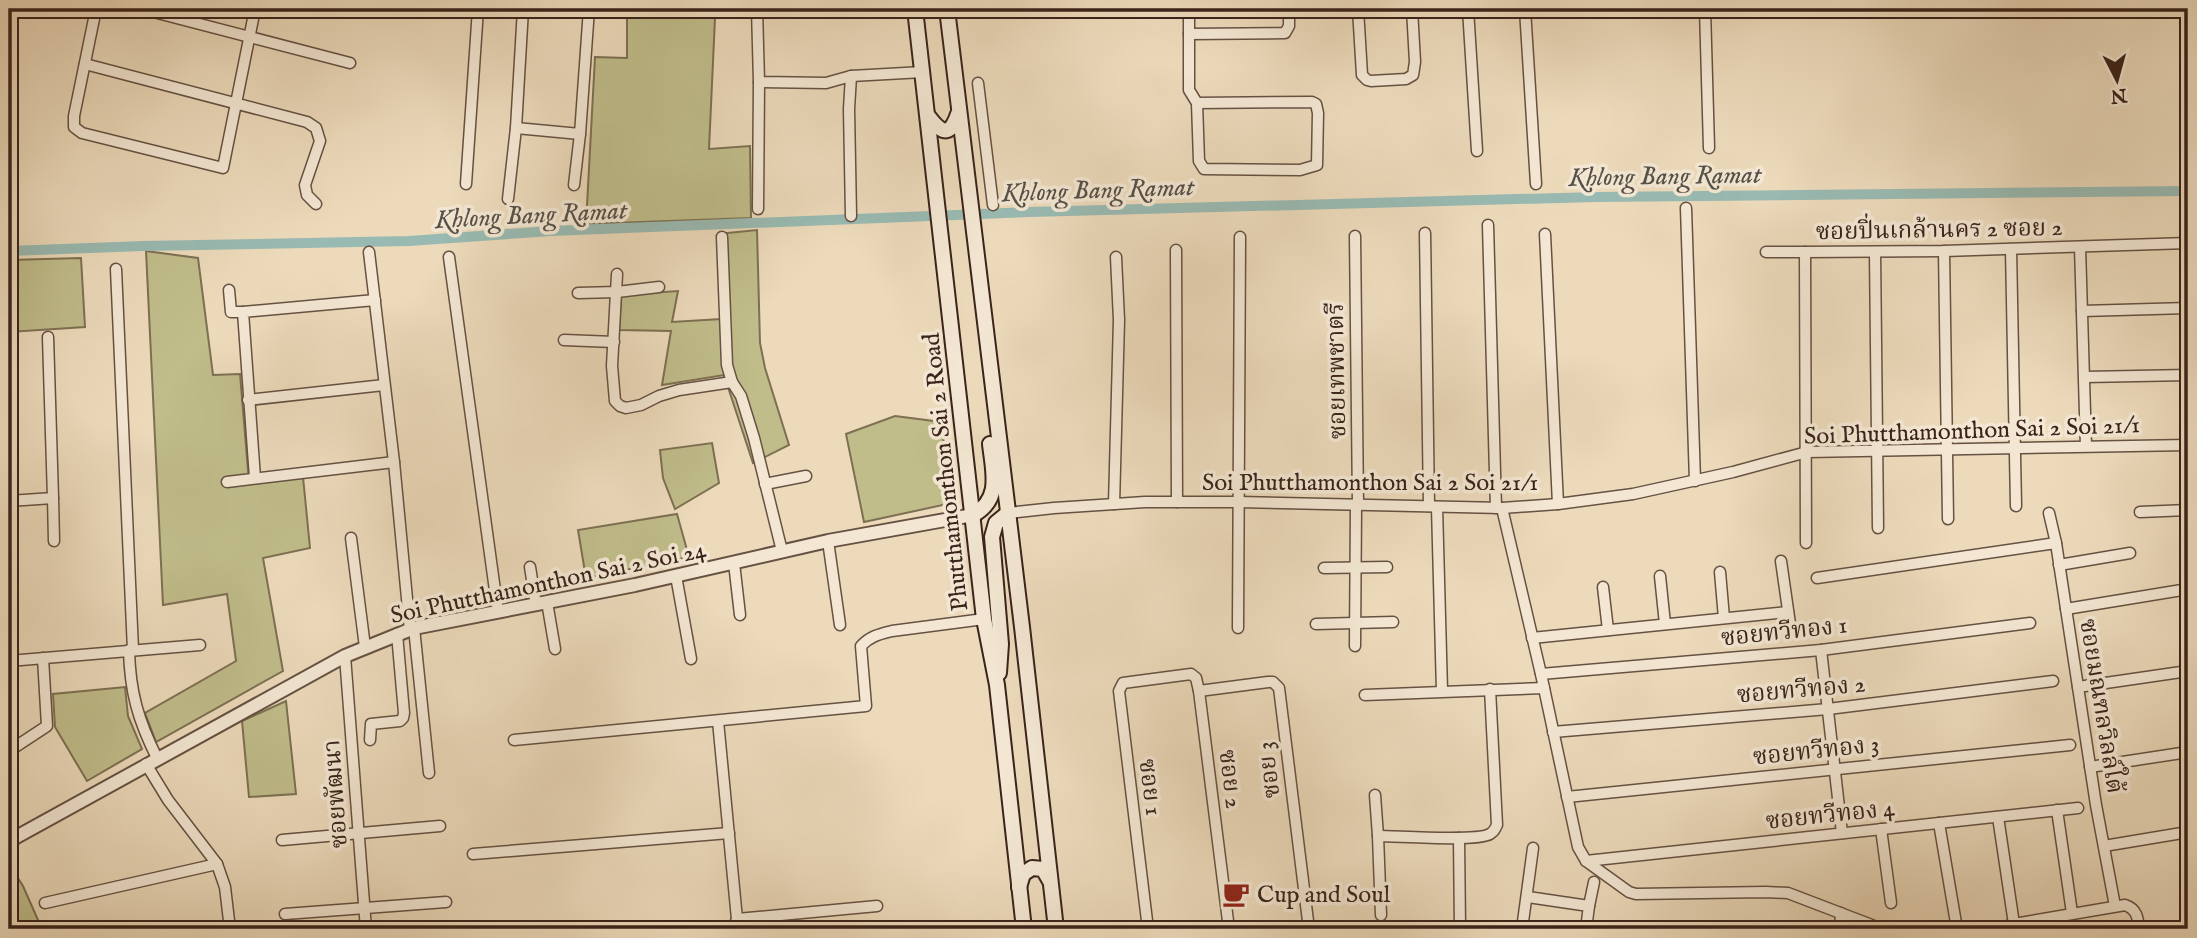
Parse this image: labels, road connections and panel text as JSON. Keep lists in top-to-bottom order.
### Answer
{
  "streets": {
    "main road": ["Phutthamonthon Sai 2 Road"],
    "street": [
      "ซอยปิ่นเกล้านคร 2 ซอย 2",
      "ซอยเทพชาตรี",
      "Soi Phutthamonthon Sai 2 Soi 21/1",
      "Soi Phutthamonthon Sai 2 Soi 24",
      "ซอยทวีทอง 1",
      "ซอยทวีทอง 2",
      "ซอยมณฑลวิลล์ใต้",
      "ซอยทวีทอง 3",
      "ซอย 3",
      "ซอย 2",
      "ซอย 1",
      "ซอยพัฒนา",
      "ซอยทวีทอง 4"
    ]
  },
  "crossings": [
    ["ซอยปิ่นเกล้านคร 2 ซอย 2", "Soi Phutthamonthon Sai 2 Soi 21/1"],
    ["ซอยเทพชาตรี", "Soi Phutthamonthon Sai 2 Soi 21/1"],
    ["Phutthamonthon Sai 2 Road", "Soi Phutthamonthon Sai 2 Soi 24"],
    ["Soi Phutthamonthon Sai 2 Soi 24", "ซอยพัฒนา"],
    ["ซอย 3", "ซอย 2"],
    ["ซอย 3", "ซอย 1"],
    ["ซอย 2", "ซอย 1"]
  ],
  "water": ["Khlong Bang Ramat"],
  "places": {
    "cafe": ["Cup and Soul"]
  },
  "north": "bottom"
}
